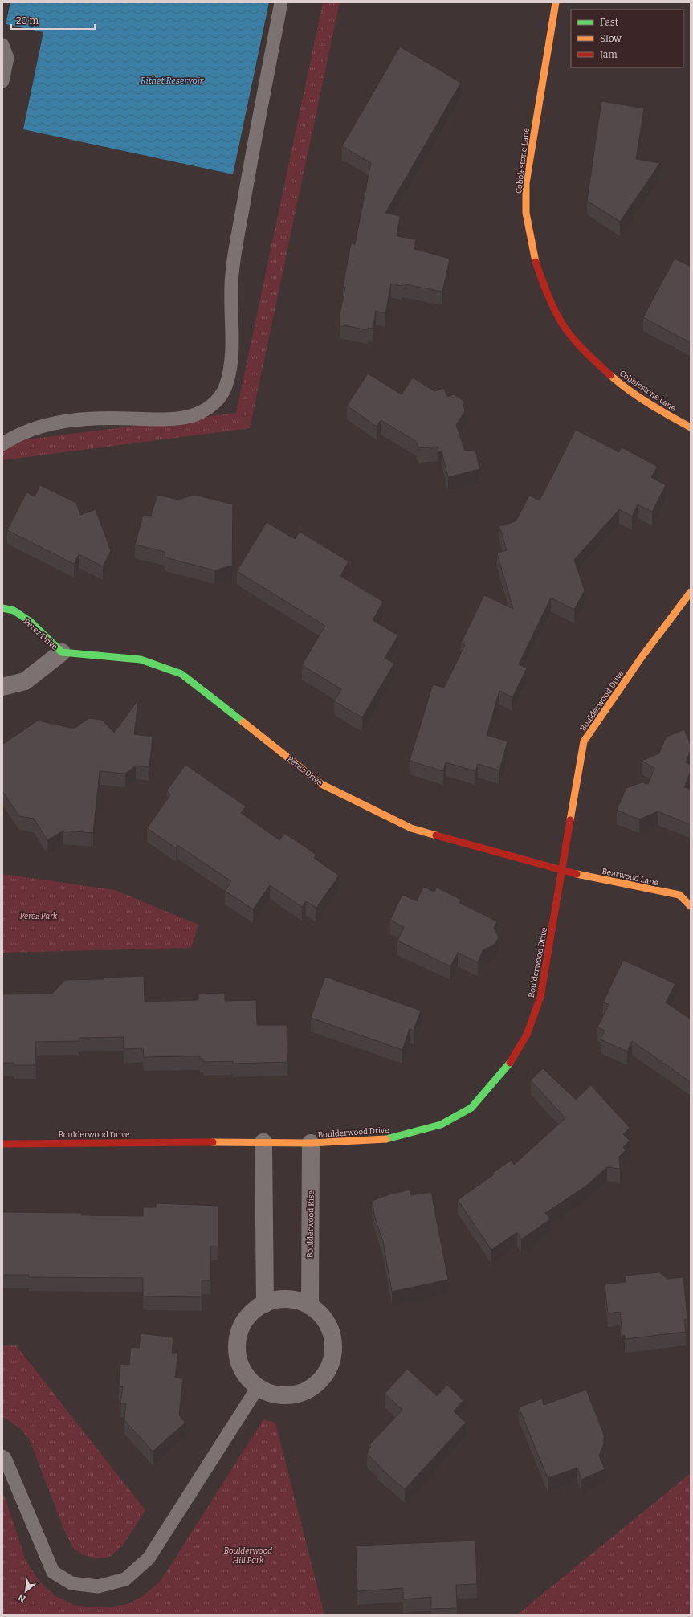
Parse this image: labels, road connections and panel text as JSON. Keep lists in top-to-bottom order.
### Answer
{
  "streets": {
    "street": [
      "Cobblestone Lane",
      "Perez Drive",
      "Boulderwood Drive",
      "Bearwood Lane",
      "Boulderwood Rise"
    ]
  },
  "crossings": [
    ["Perez Drive", "Boulderwood Drive"],
    ["Perez Drive", "Bearwood Lane"],
    ["Boulderwood Drive", "Bearwood Lane"],
    ["Boulderwood Drive", "Boulderwood Rise"]
  ],
  "water": ["Rithet Reservoir"],
  "parks": ["Perez Park", "Boulderwood Hill Park"],
  "legend": ["Fast", "Slow", "Jam"],
  "scale_bar": "20 m",
  "north": "bottom left"
}
